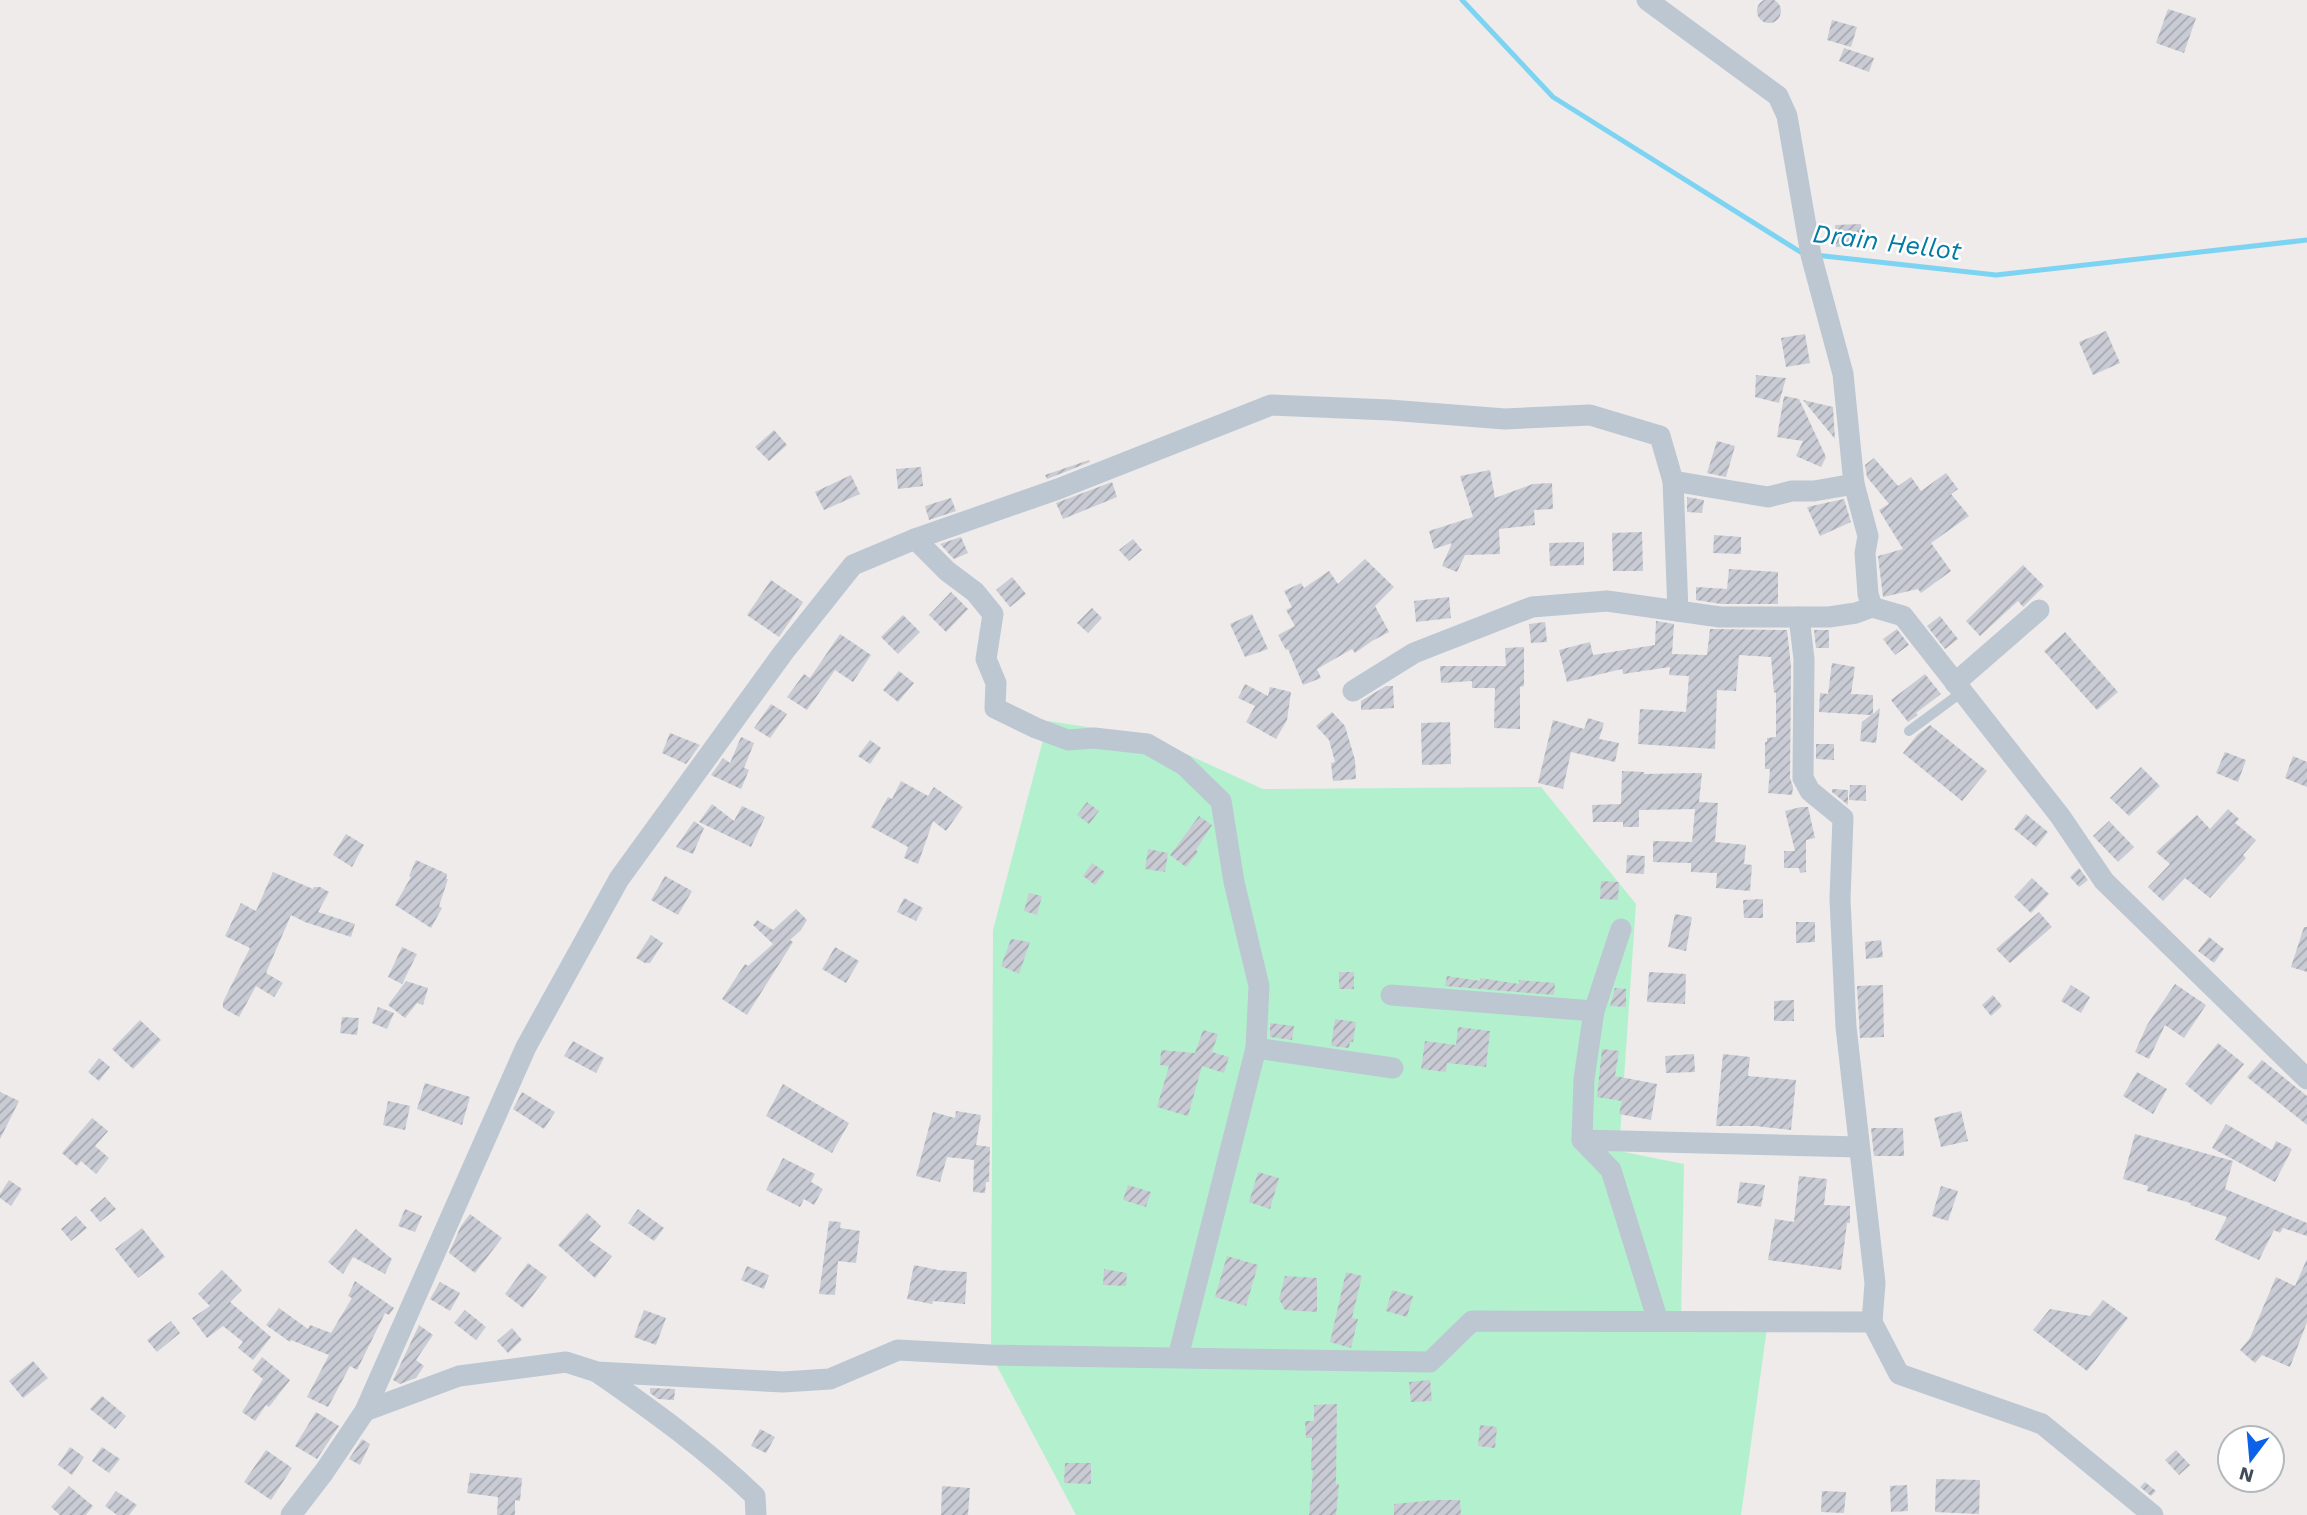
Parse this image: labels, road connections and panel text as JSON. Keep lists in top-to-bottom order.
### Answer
{
  "water": ["Drain Hellot"],
  "north": "bottom"
}
